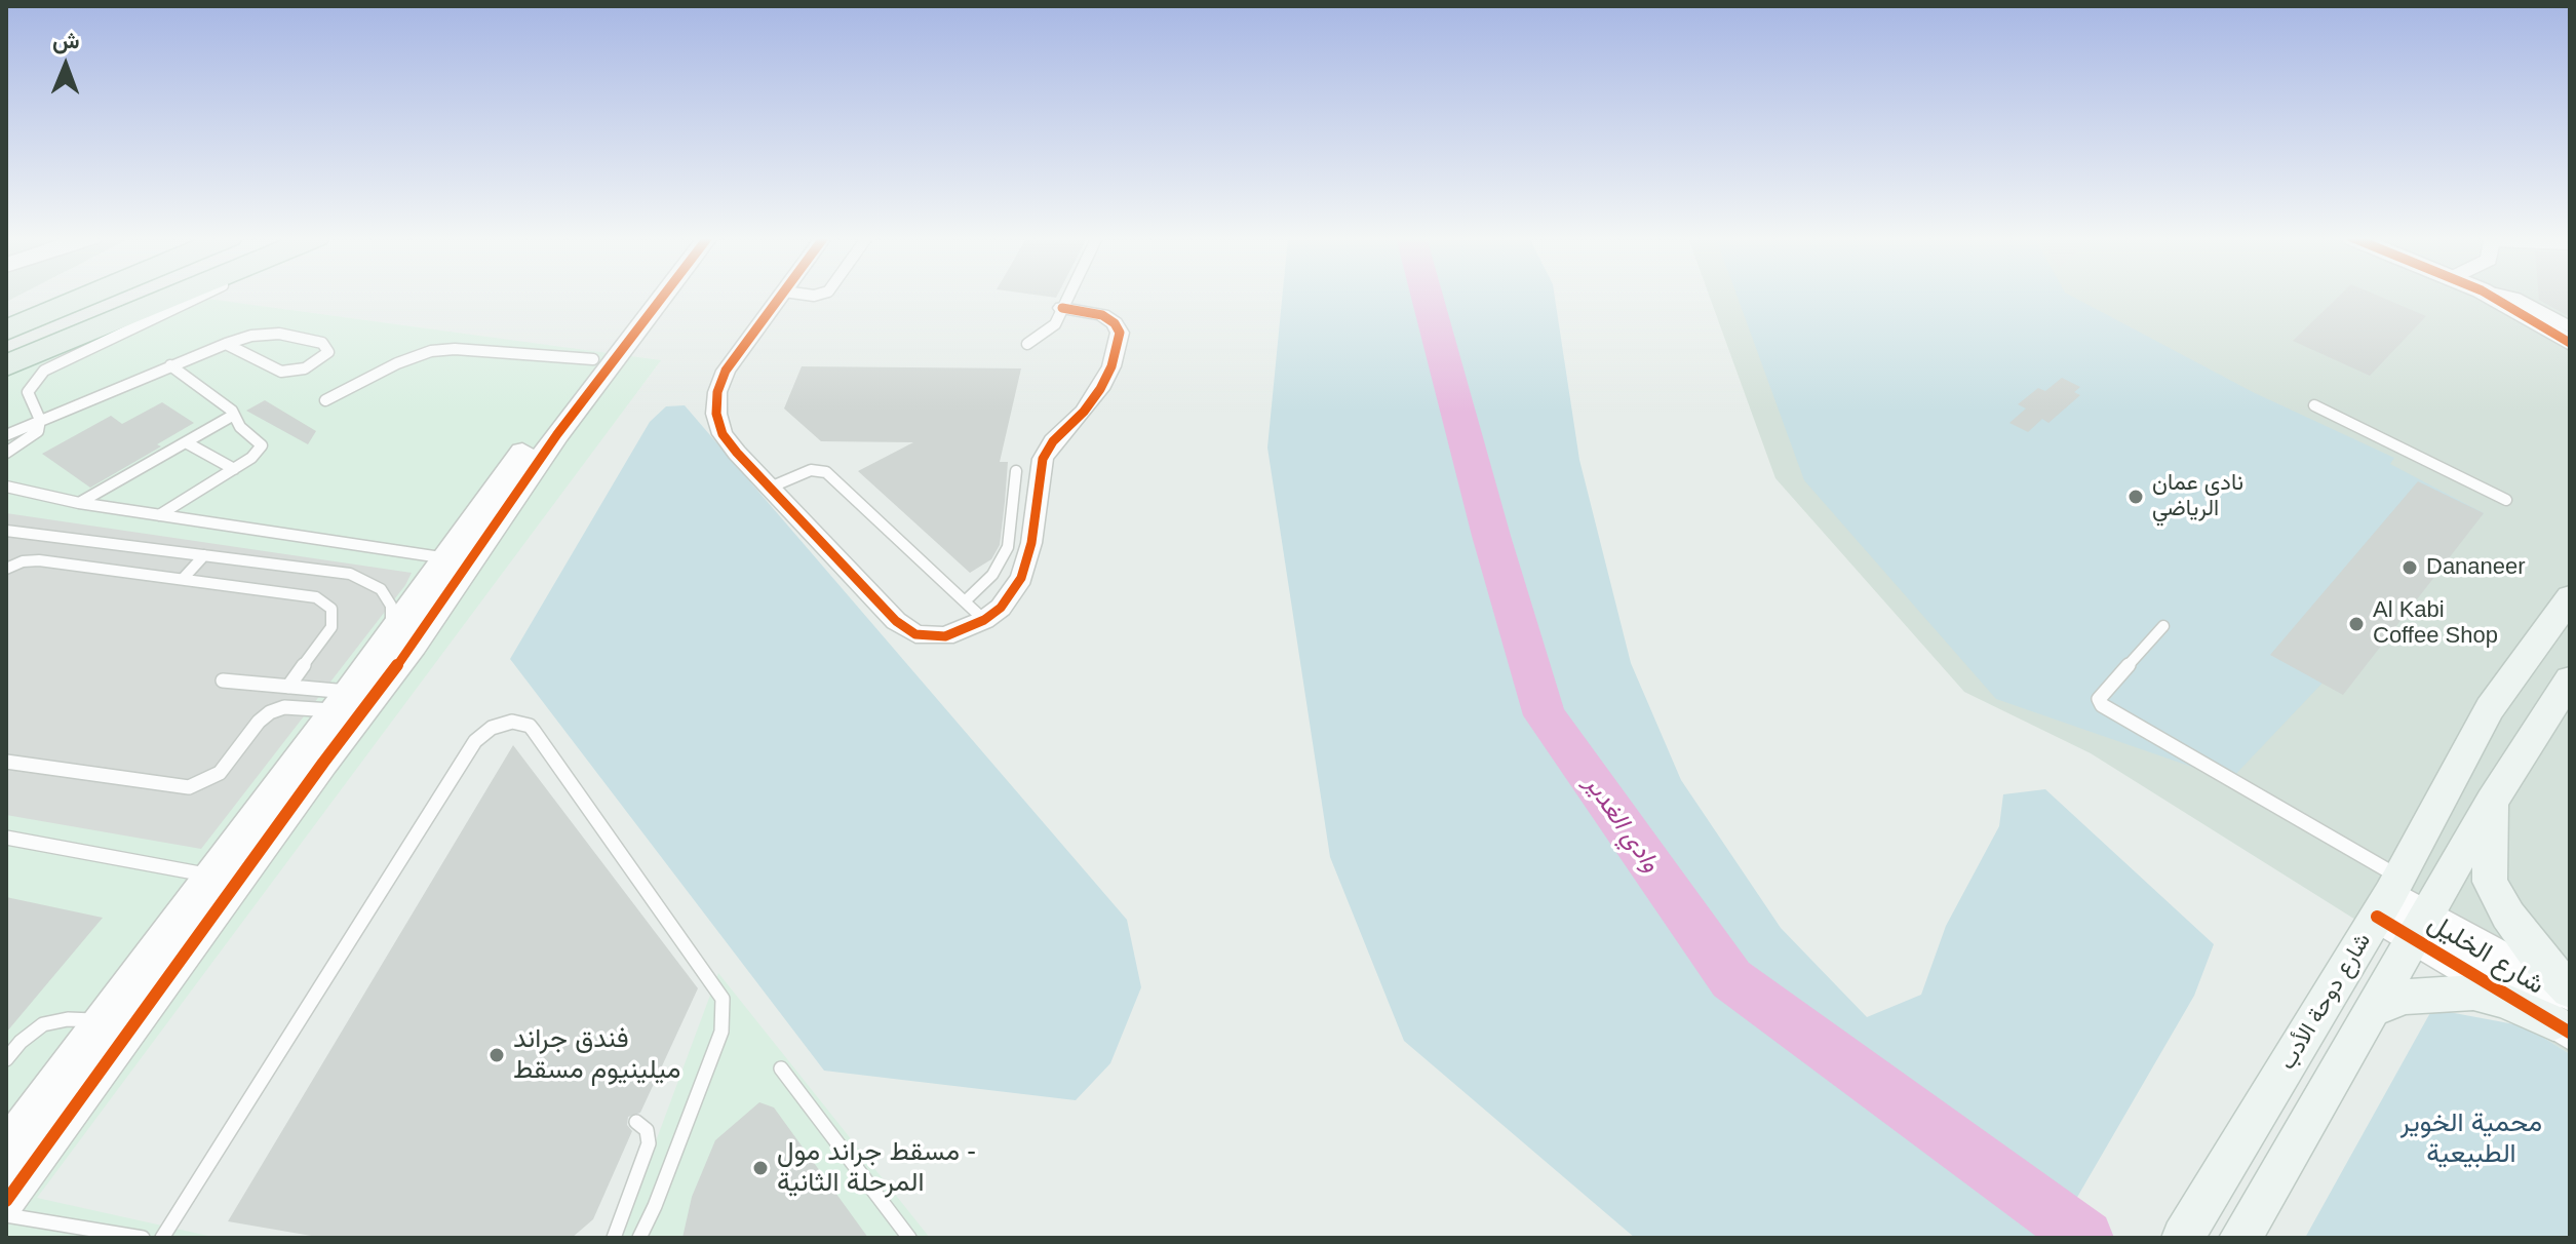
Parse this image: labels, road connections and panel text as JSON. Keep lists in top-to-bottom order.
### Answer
{
  "streets": {
    "main road": ["شارع دوحة الأدب"],
    "street": ["شارع الخليل"]
  },
  "crossings": [
    ["شارع الخليل", "شارع دوحة الأدب"]
  ],
  "water": ["وادي الغدير"],
  "parks": ["محمية الخوير الطبيعية"],
  "places": [
    "نادي عمان الرياضي",
    "Dananeer",
    "Al Kabi Coffee Shop",
    "فندق جراند ميلينيوم مسقط",
    "مسقط جراند مول - المرحلة الثانية"
  ],
  "north": "top"
}
